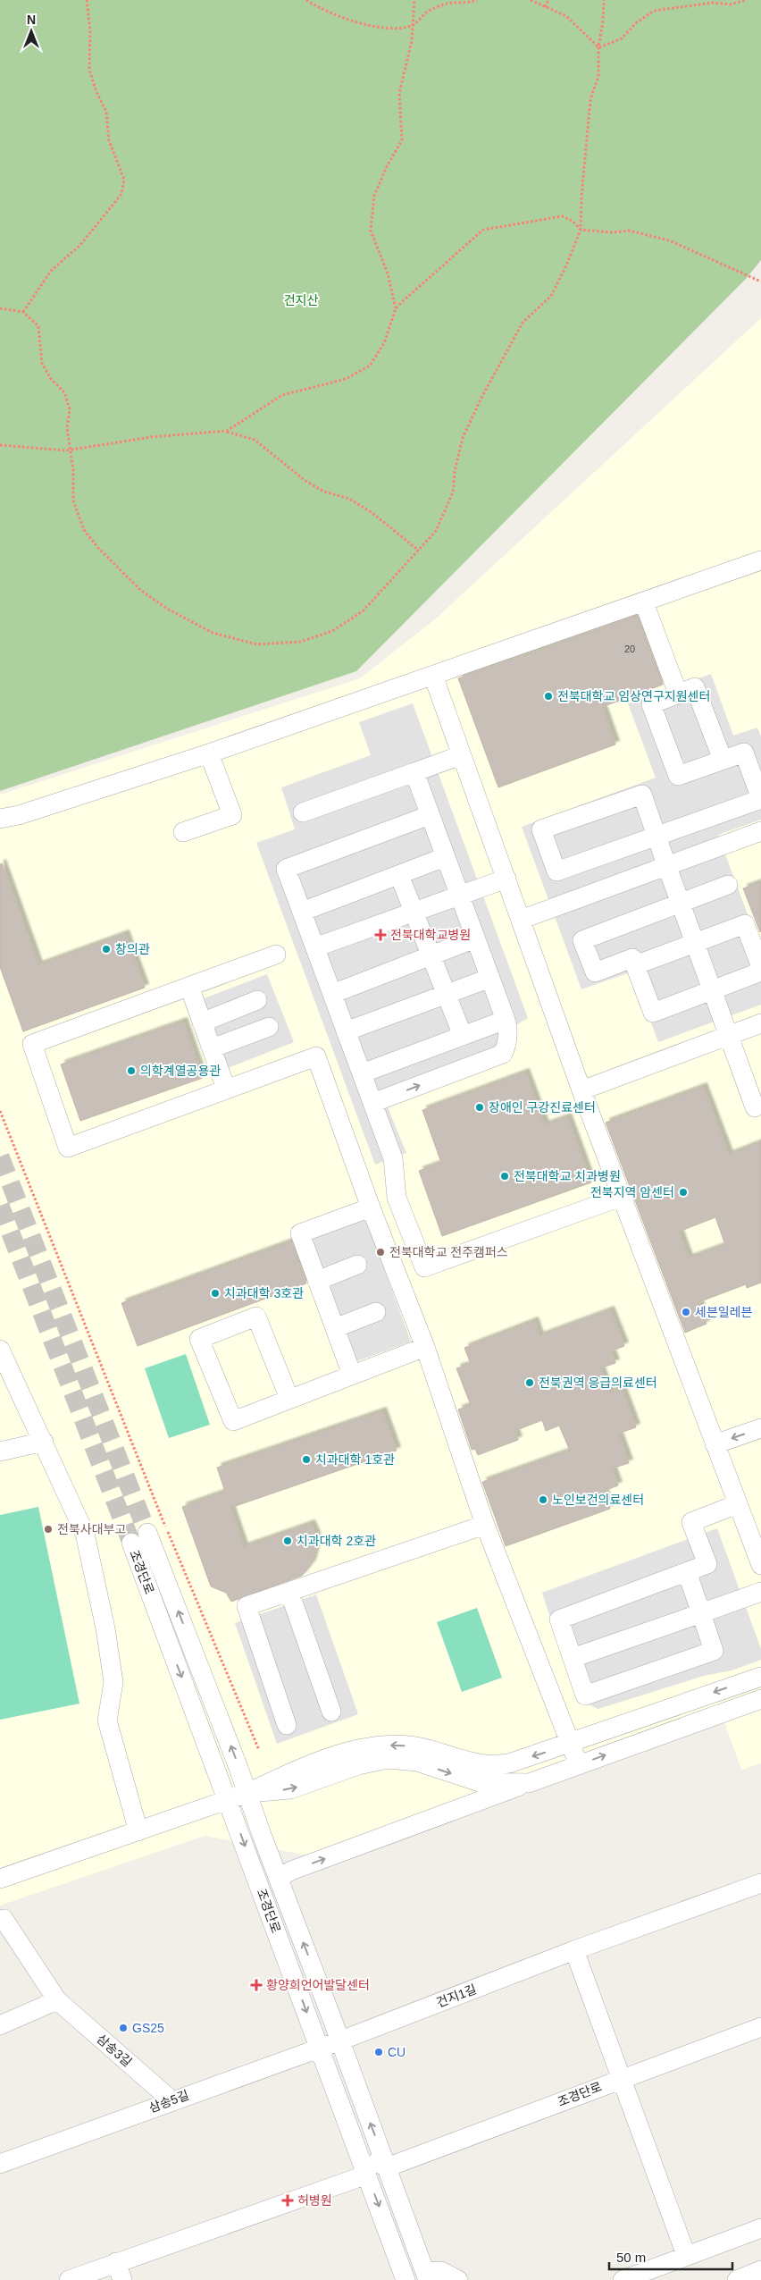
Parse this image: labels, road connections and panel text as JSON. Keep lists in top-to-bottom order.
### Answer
{
  "streets": {
    "street": [
      "조경단로",
      "건지1길",
      "삼송3길",
      "삼송5길"
    ]
  },
  "crossings": [
    ["조경단로", "건지1길"],
    ["조경단로", "삼송5길"],
    ["건지1길", "삼송5길"],
    ["삼송3길", "삼송5길"]
  ],
  "parks": ["건지산"],
  "places": {
    "other": [
      "전북대학교 임상연구지원센터",
      "창의관",
      "의학계열공용관",
      "장애인 구강진료센터",
      "전북대학교 치과병원",
      "전북지역 암센터",
      "전북대학교 전주캠퍼스",
      "치과대학 3호관",
      "세븐일레븐",
      "전북권역 응급의료센터",
      "치과대학 1호관",
      "노인보건의료센터",
      "전북사대부고",
      "치과대학 2호관",
      "GS25",
      "CU"
    ],
    "health": ["전북대학교병원", "황양희언어발달센터", "허병원"]
  },
  "house_numbers": ["20"],
  "scale_bar": "50 m",
  "north": "top"
}
